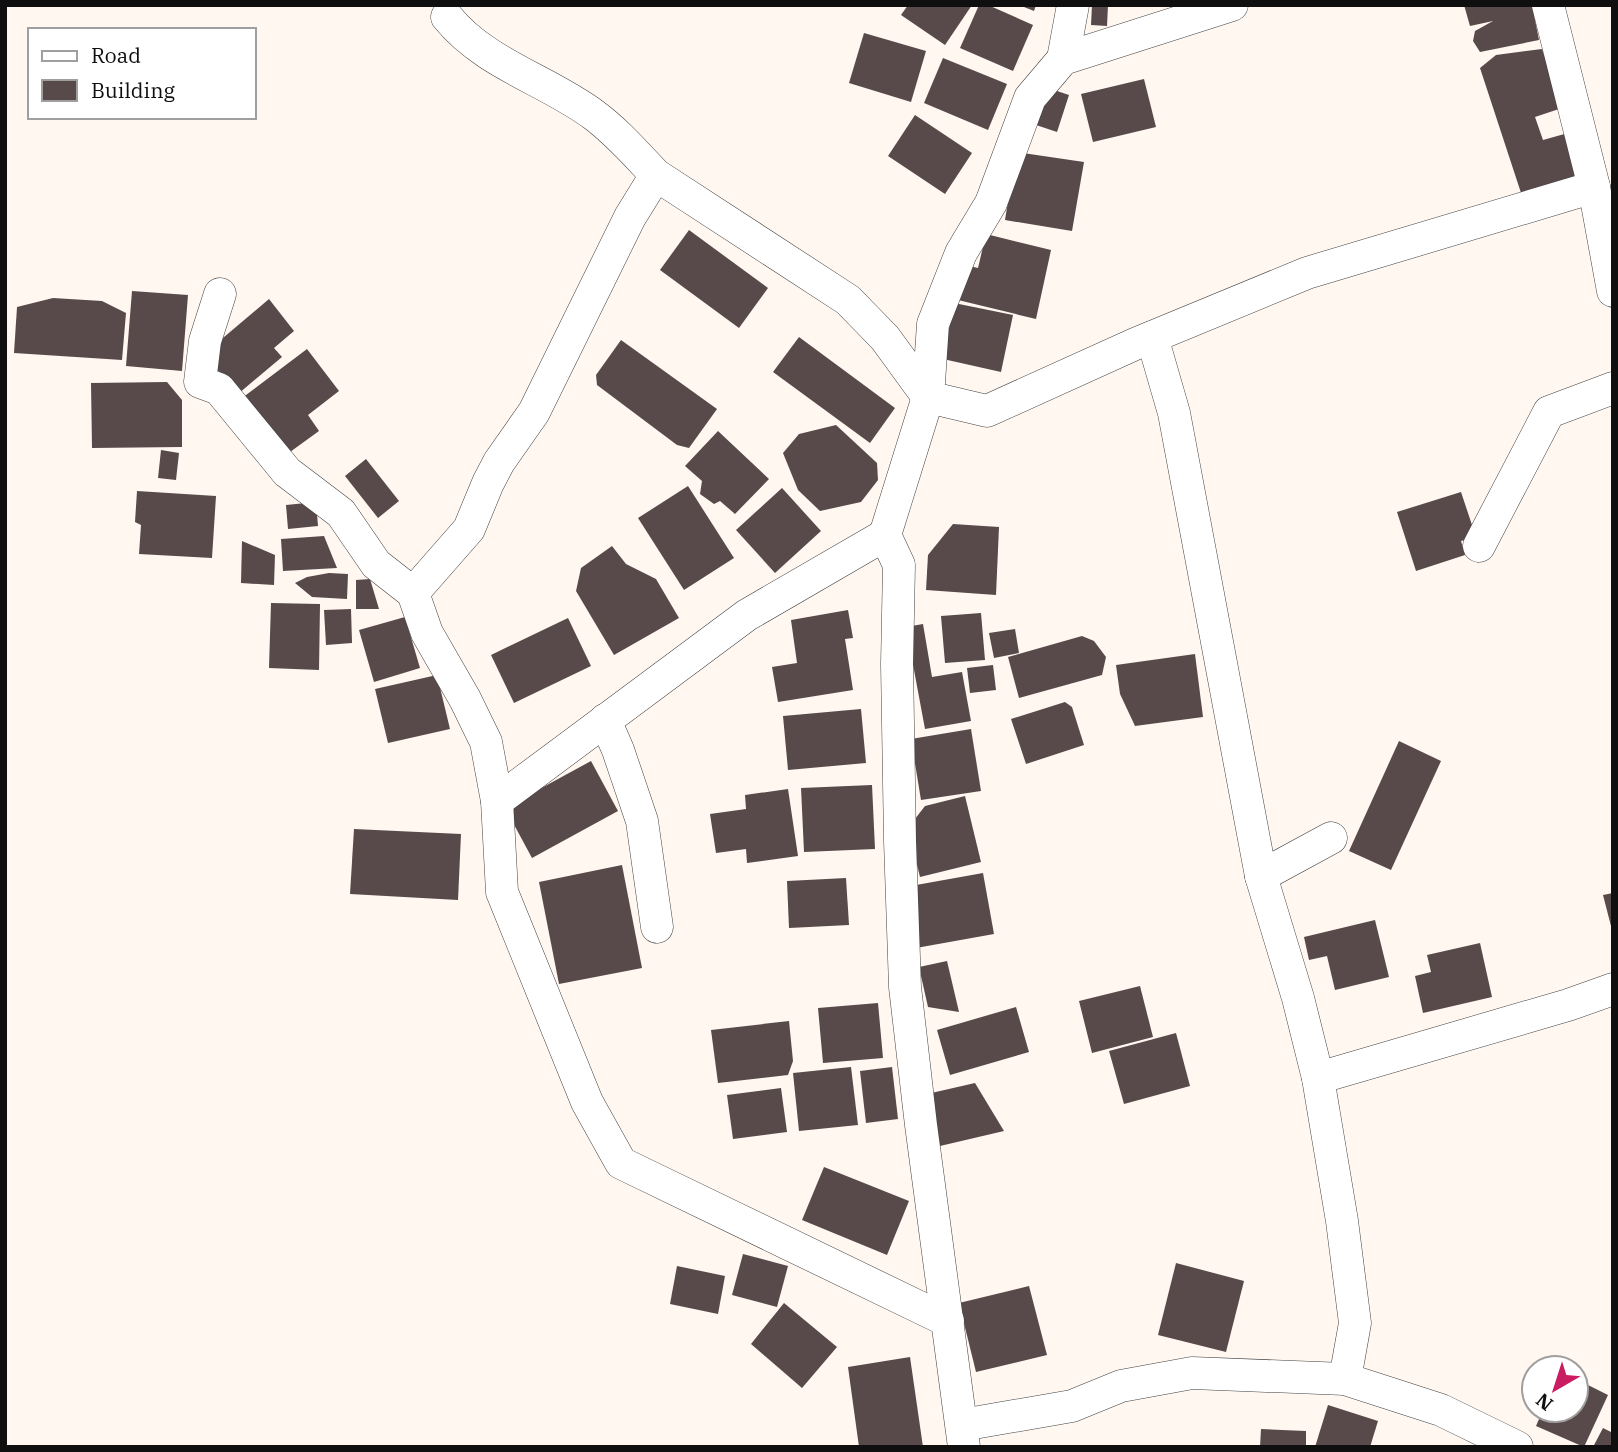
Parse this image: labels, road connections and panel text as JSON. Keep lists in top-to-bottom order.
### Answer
{
  "legend": ["Road", "Building"],
  "north": "bottom left"
}
